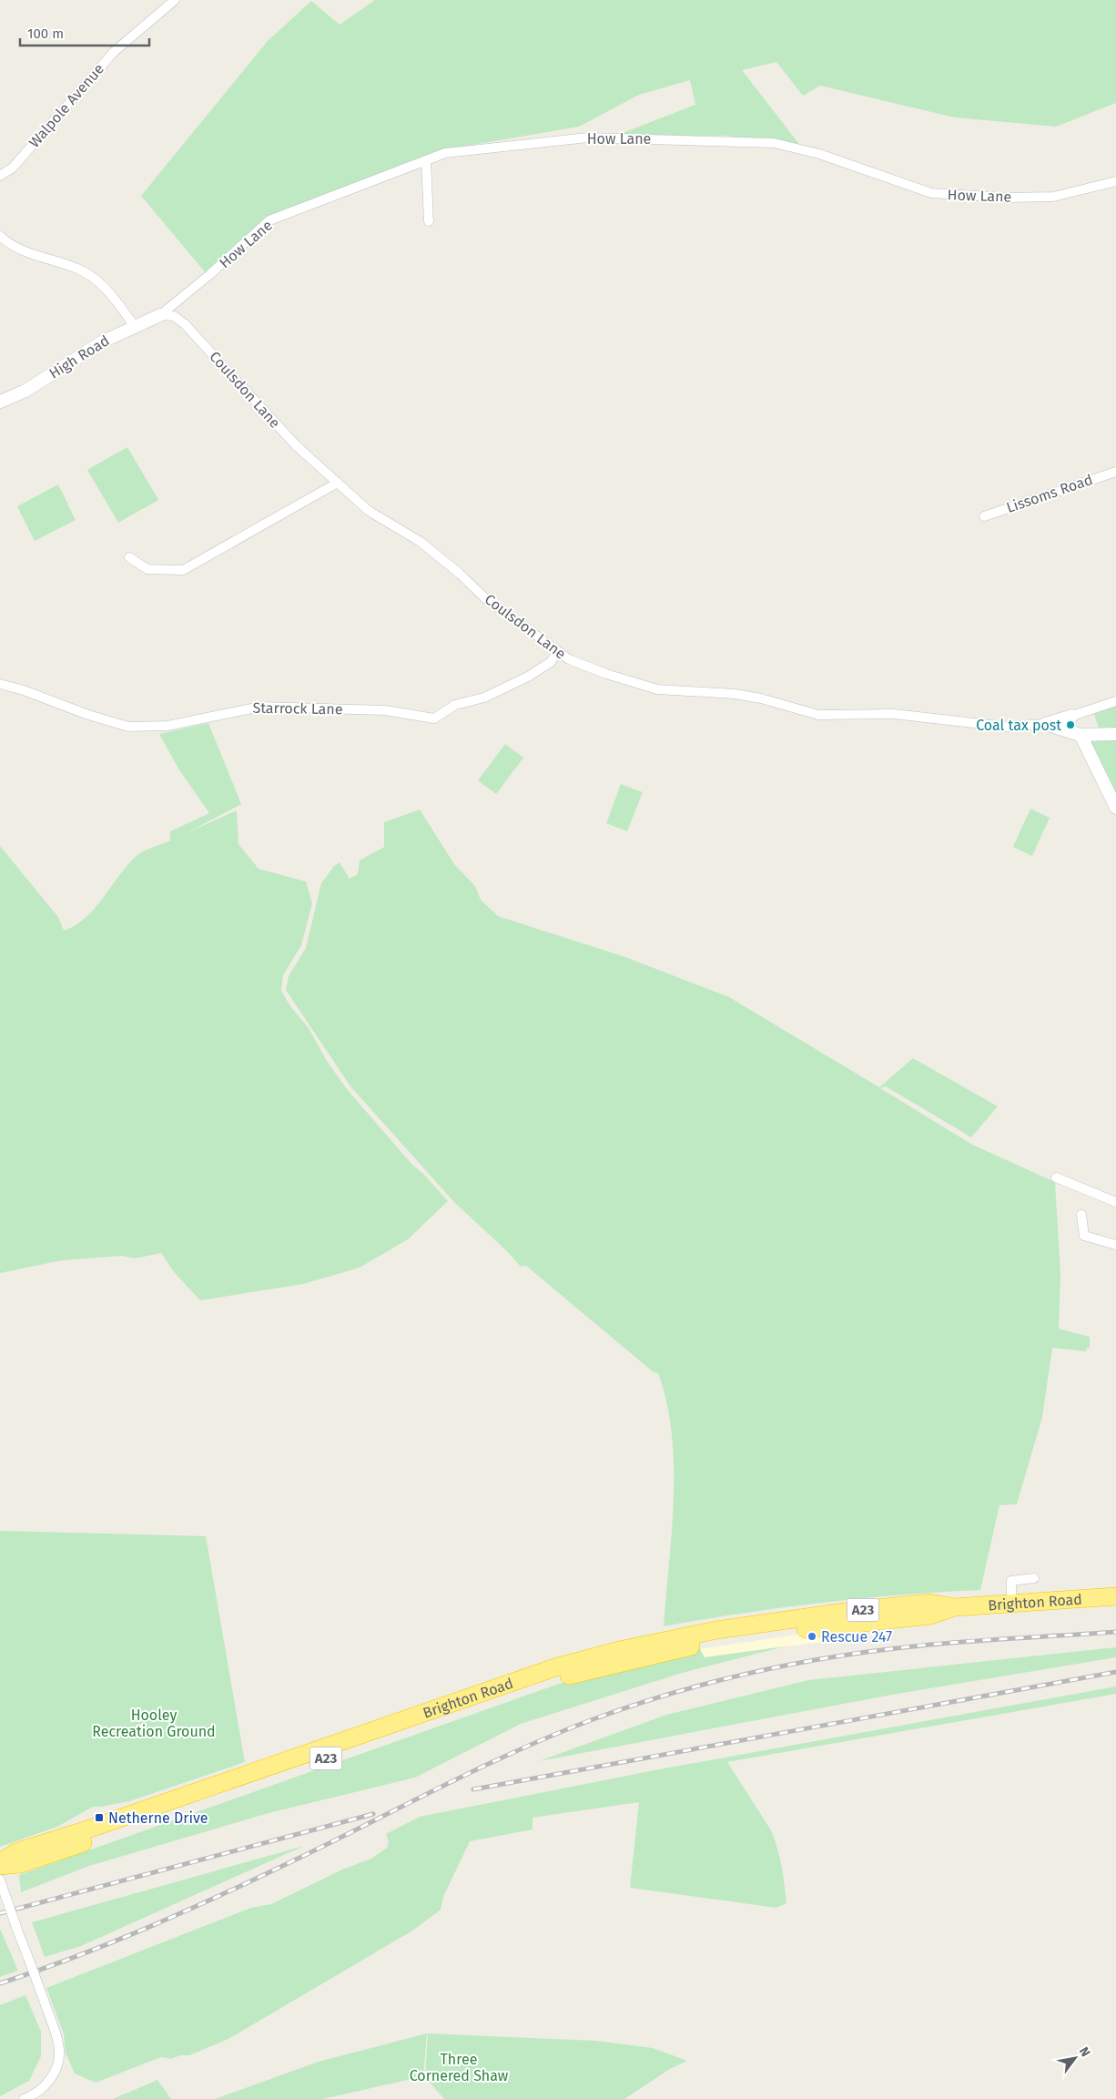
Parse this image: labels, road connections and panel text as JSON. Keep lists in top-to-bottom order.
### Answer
{
  "streets": {
    "highway": ["Brighton Road", "A23"],
    "street": [
      "Walpole Avenue",
      "How Lane",
      "High Road",
      "Coulsdon Lane",
      "Lissoms Road",
      "Starrock Lane"
    ]
  },
  "crossings": [
    ["How Lane", "High Road"],
    ["How Lane", "Coulsdon Lane"],
    ["High Road", "Coulsdon Lane"],
    ["Coulsdon Lane", "Starrock Lane"]
  ],
  "parks": ["Hooley Recreation Ground", "Three Cornered Shaw"],
  "places": {
    "other": ["Coal tax post", "Rescue 247"],
    "transit": ["Netherne Drive"]
  },
  "scale_bar": "100 m",
  "north": "top right"
}
